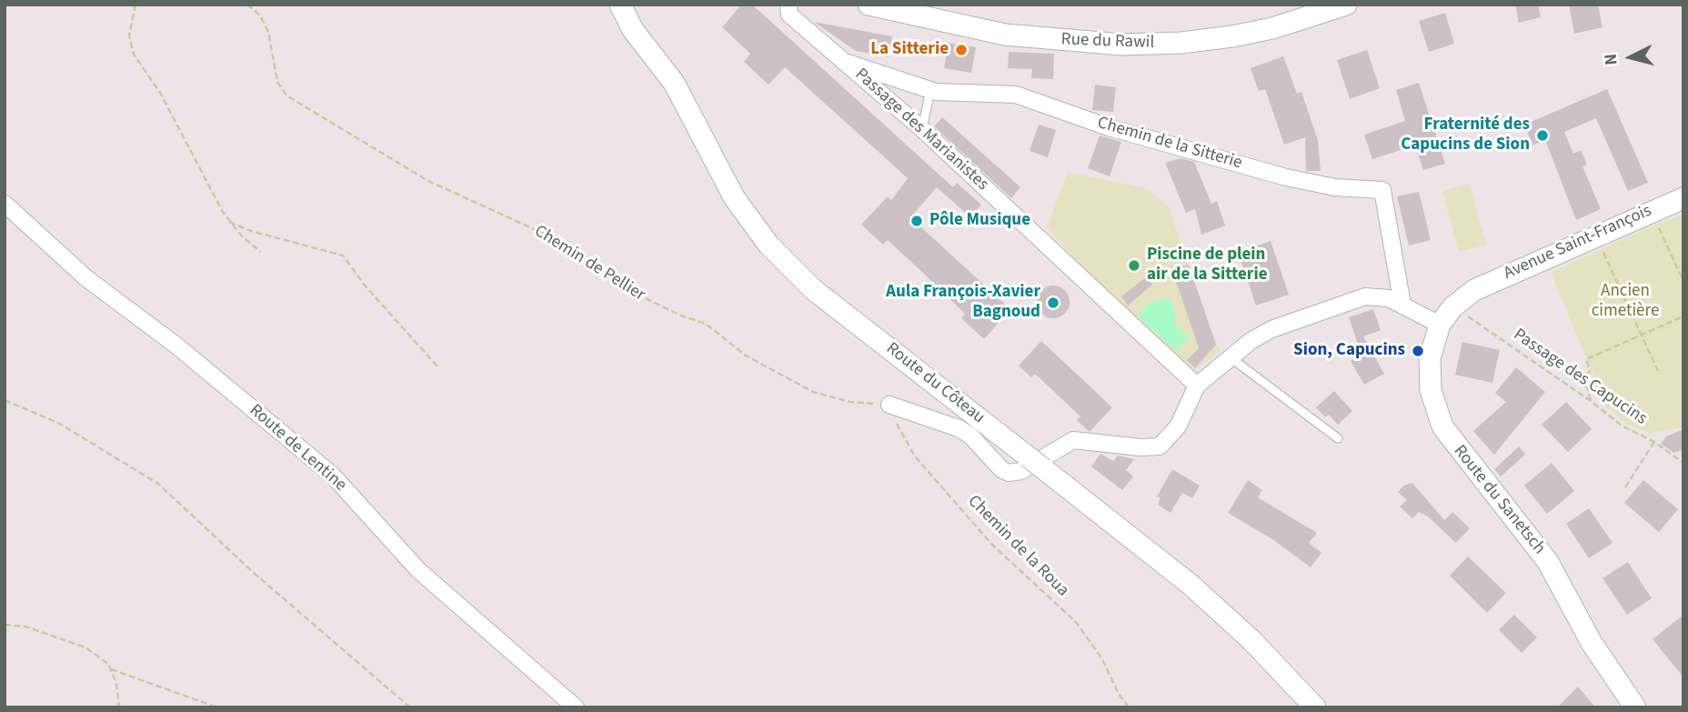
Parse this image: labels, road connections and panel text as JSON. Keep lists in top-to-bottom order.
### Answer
{
  "streets": {
    "street": [
      "Rue du Rawil",
      "Passage des Marianistes",
      "Chemin de la Sitterie",
      "Avenue Saint-François",
      "Route du Côteau",
      "Route de Lentine",
      "Route du Sanetsch"
    ],
    "path": ["Chemin de Pellier", "Passage des Capucins", "Chemin de la Roua"]
  },
  "crossings": [
    ["Passage des Marianistes", "Chemin de la Sitterie"],
    ["Avenue Saint-François", "Route du Sanetsch"],
    ["Chemin de Pellier", "Chemin de la Roua"]
  ],
  "parks": ["Ancien cimetière"],
  "places": [
    "La Sitterie",
    "Fraternité des Capucins de Sion",
    "Pôle Musique",
    "Piscine de plein air de la Sitterie",
    "Aula François-Xavier Bagnoud",
    "Sion, Capucins"
  ],
  "north": "left"
}
